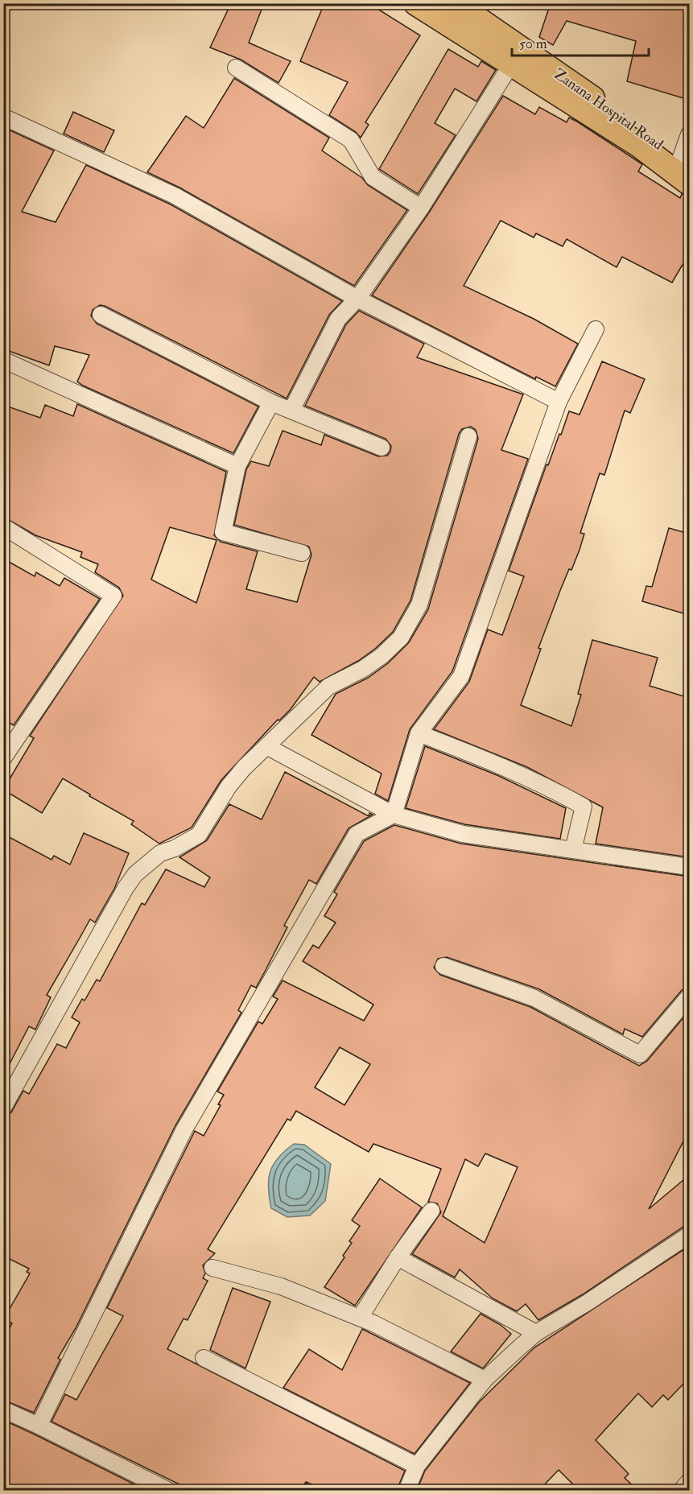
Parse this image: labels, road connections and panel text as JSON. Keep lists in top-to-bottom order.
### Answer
{
  "streets": {
    "main road": ["Zanana Hospital Road"]
  },
  "scale_bar": "50 m"
}
